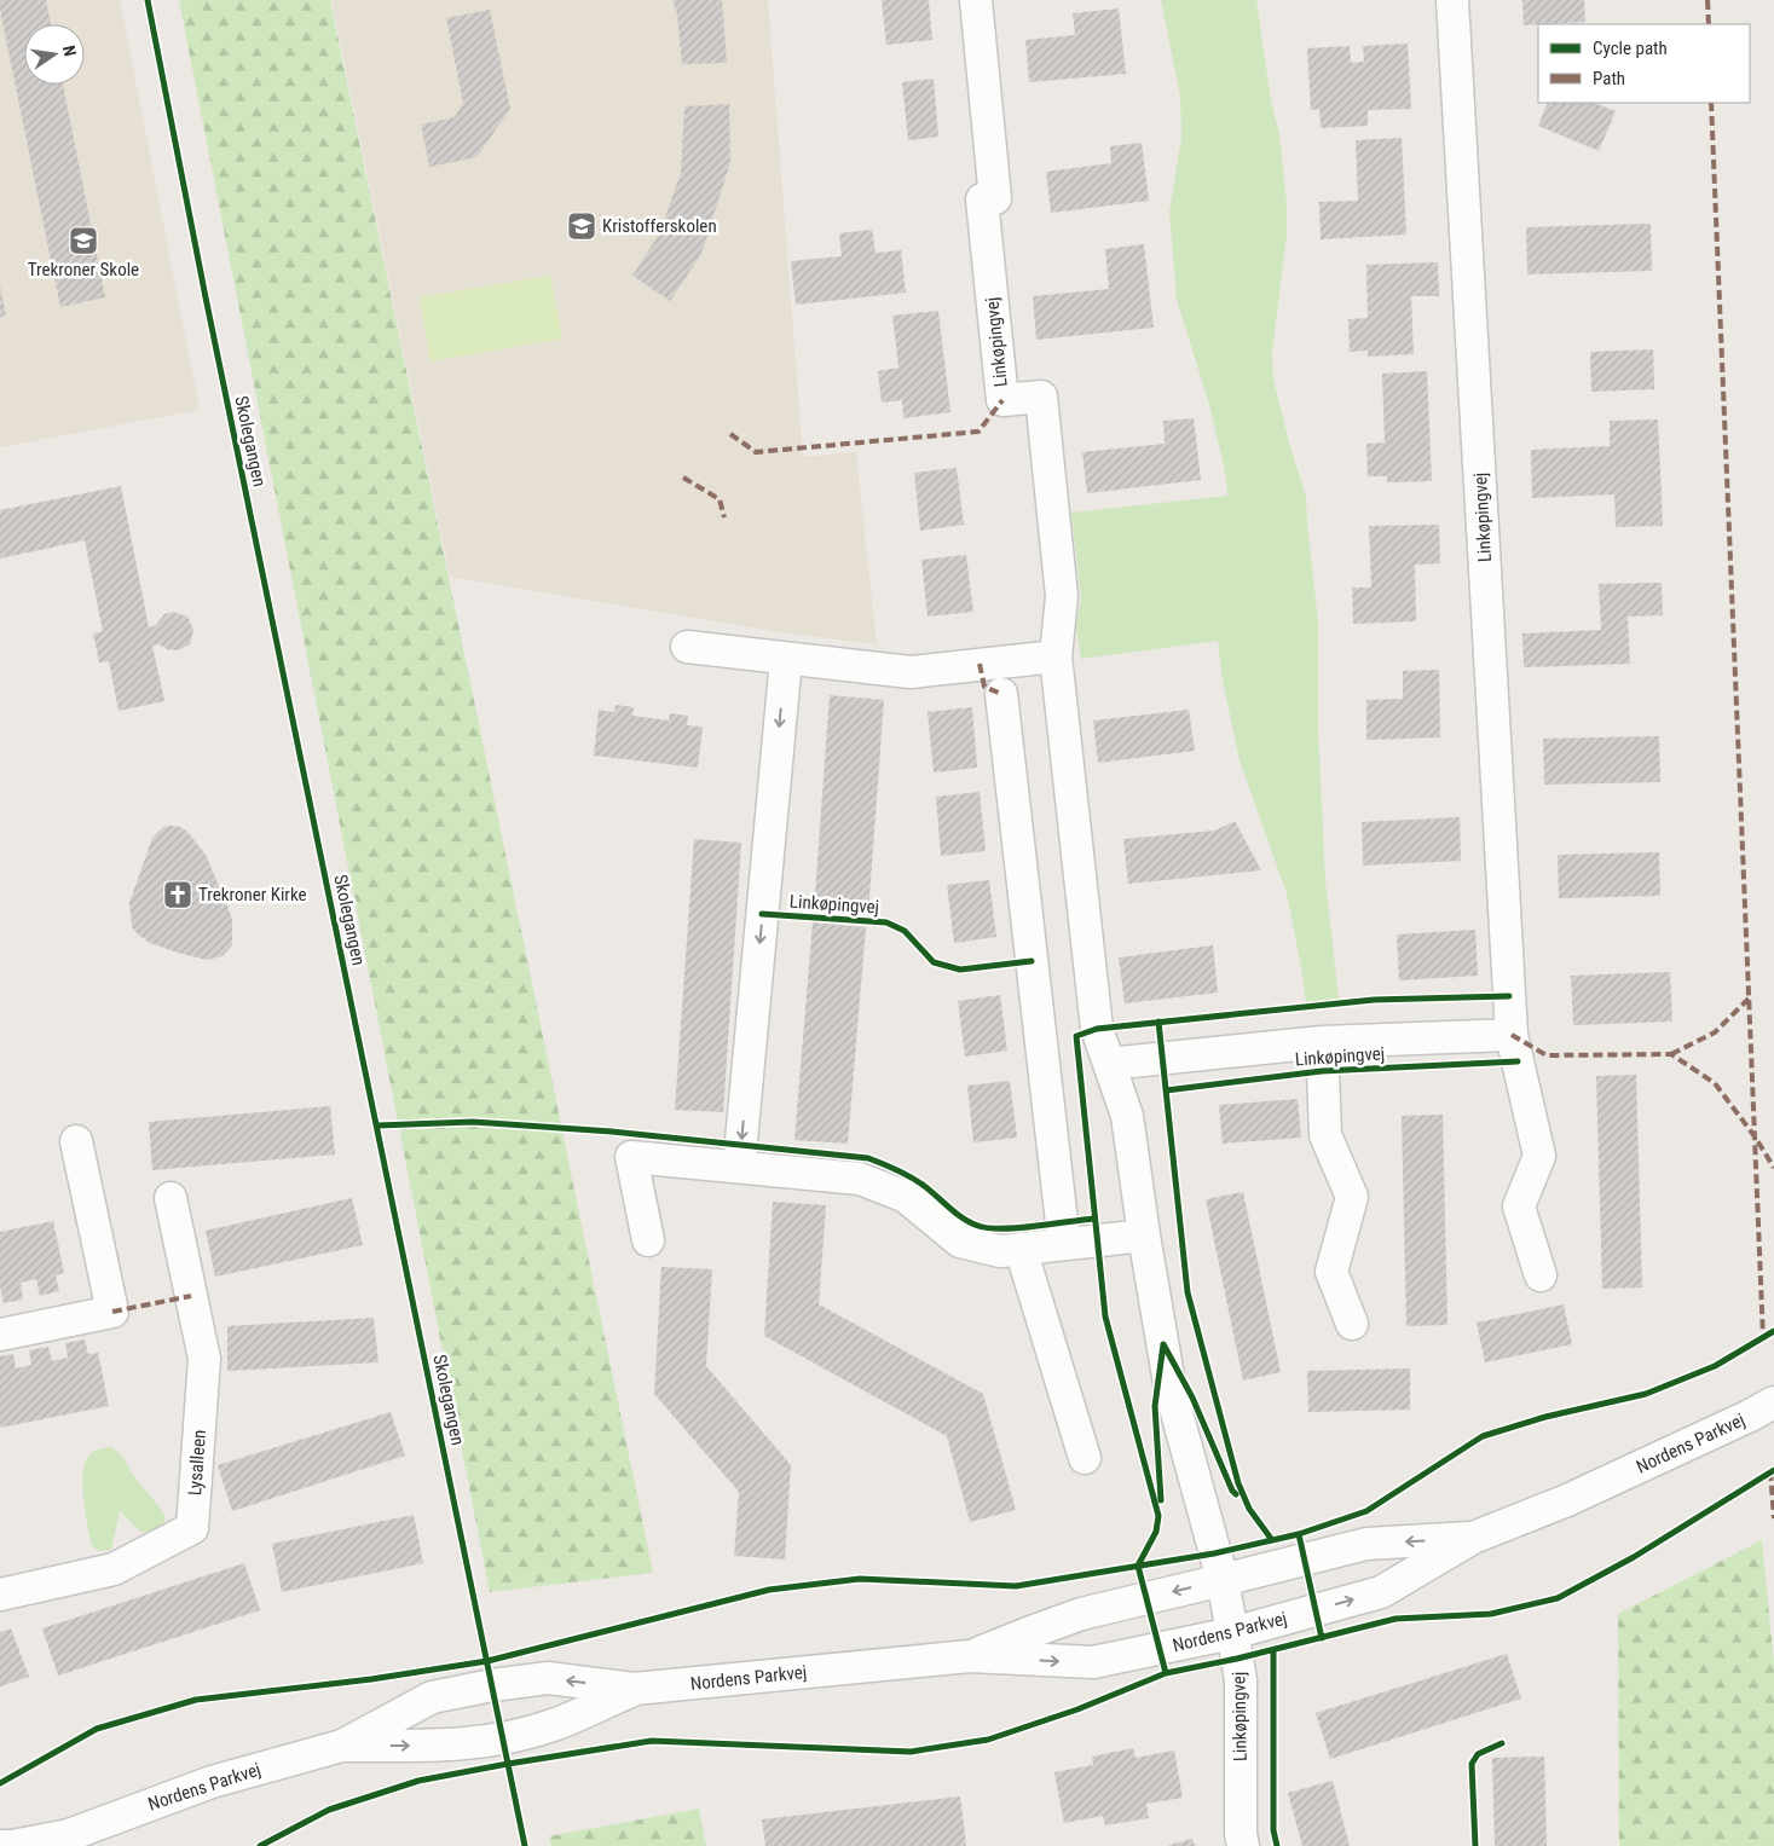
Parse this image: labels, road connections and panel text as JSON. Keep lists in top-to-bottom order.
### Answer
{
  "streets": {
    "street": ["Linkøpingvej", "Nordens Parkvej", "Lysalleen"],
    "cycle path": ["Skolegangen"]
  },
  "crossings": [
    ["Linkøpingvej", "Nordens Parkvej"]
  ],
  "places": {
    "school or university": ["Kristofferskolen", "Trekroner Skole"],
    "church": ["Trekroner Kirke"]
  },
  "legend": ["Cycle path", "Path"],
  "north": "right"
}
